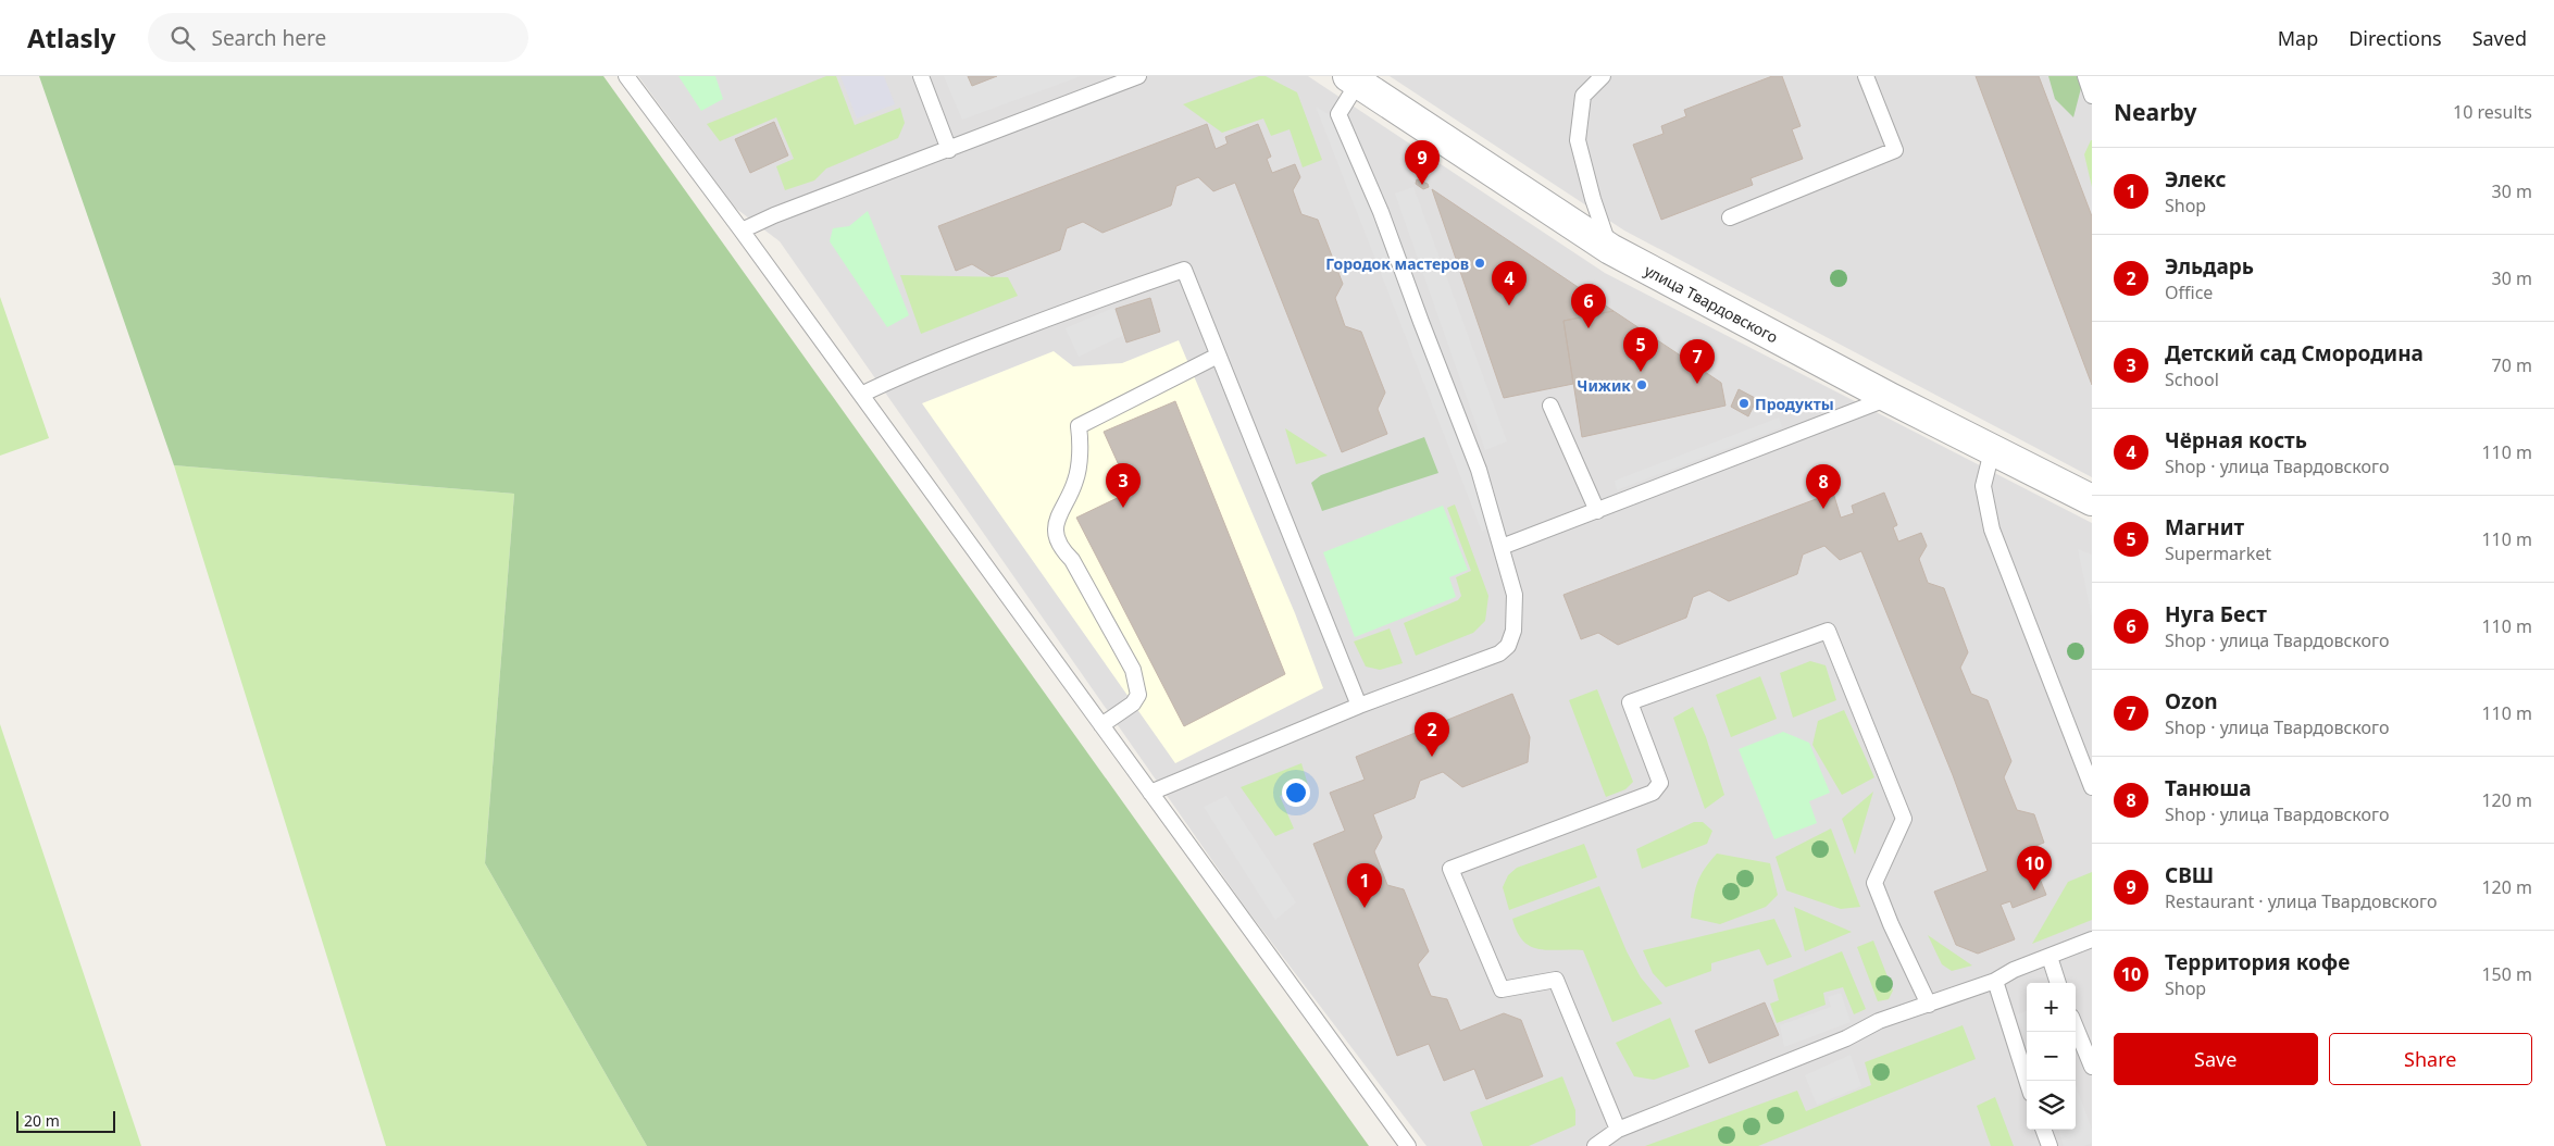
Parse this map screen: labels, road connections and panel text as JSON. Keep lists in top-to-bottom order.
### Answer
{
  "streets": {
    "street": ["улица Твардовского"]
  },
  "places": ["Городок мастеров", "Чижик", "Продукты"],
  "scale_bar": "20 m",
  "page": {
    "header": "Atlasly",
    "search": "Search here",
    "nav": ["Map", "Directions", "Saved"],
    "heading": ["Nearby", "10 results"],
    "pins": [
      "9",
      "4",
      "6",
      "5",
      "7",
      "3",
      "8",
      "2",
      "10",
      "1"
    ],
    "list": [
      {
        "mark": "1",
        "name": "Элекс",
        "note": "Shop",
        "value": "30 m"
      },
      {
        "mark": "2",
        "name": "Эльдарь",
        "note": "Office",
        "value": "30 m"
      },
      {
        "mark": "3",
        "name": "Детский сад Смородина",
        "note": "School",
        "value": "70 m"
      },
      {
        "mark": "4",
        "name": "Чёрная кость",
        "note": "Shop · улица Твардовского",
        "value": "110 m"
      },
      {
        "mark": "5",
        "name": "Магнит",
        "note": "Supermarket",
        "value": "110 m"
      },
      {
        "mark": "6",
        "name": "Нуга Бест",
        "note": "Shop · улица Твардовского",
        "value": "110 m"
      },
      {
        "mark": "7",
        "name": "Ozon",
        "note": "Shop · улица Твардовского",
        "value": "110 m"
      },
      {
        "mark": "8",
        "name": "Танюша",
        "note": "Shop · улица Твардовского",
        "value": "120 m"
      },
      {
        "mark": "9",
        "name": "СВШ",
        "note": "Restaurant · улица Твардовского",
        "value": "120 m"
      },
      {
        "mark": "10",
        "name": "Территория кофе",
        "note": "Shop",
        "value": "150 m"
      }
    ],
    "map_buttons": ["+", "−"],
    "buttons": ["Save", "Share"],
    "scale": "20 m"
  }
}
